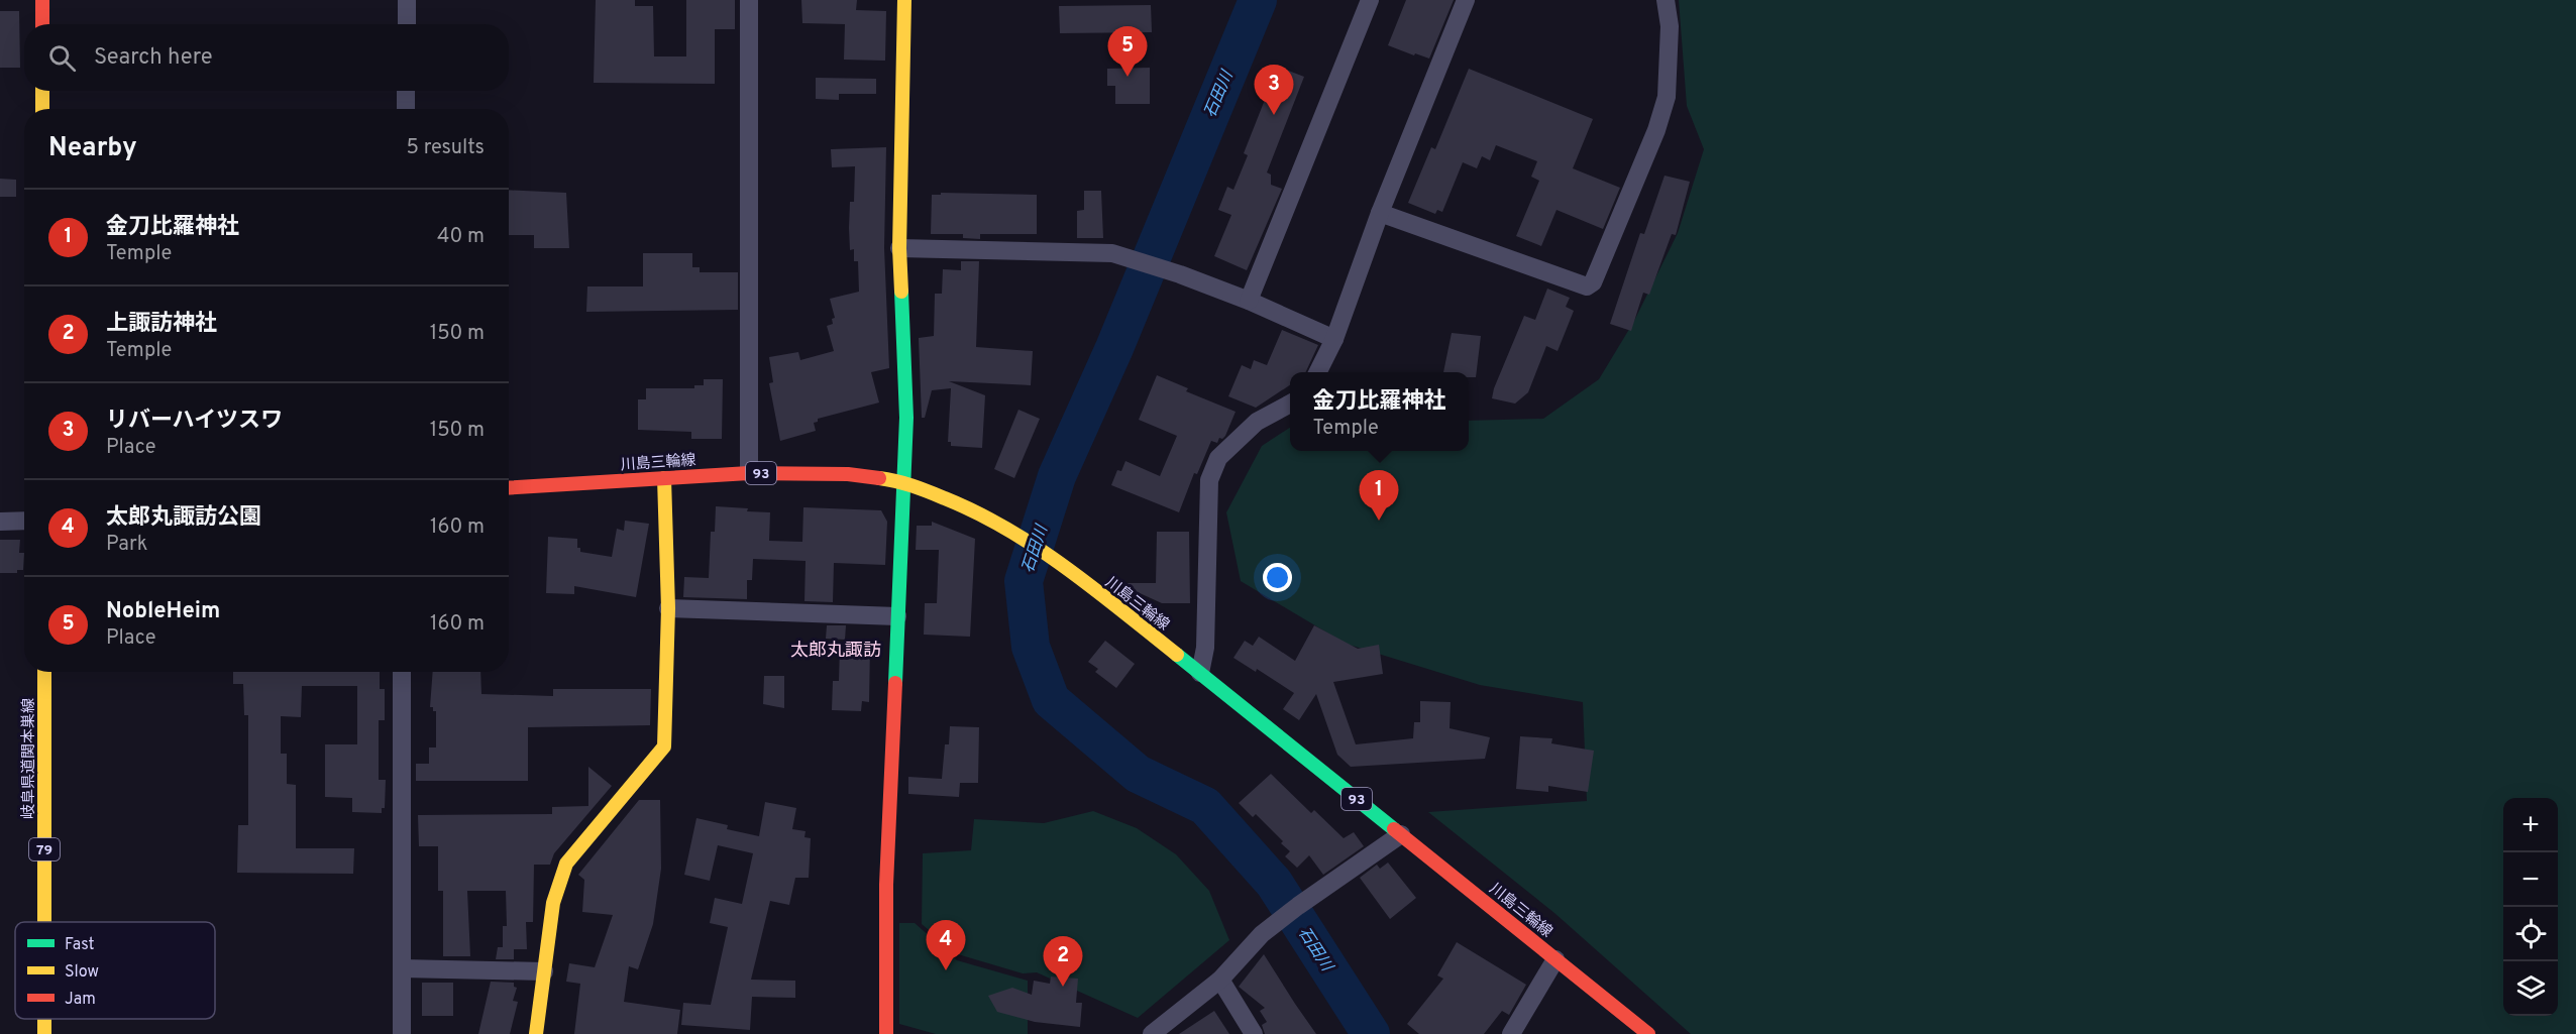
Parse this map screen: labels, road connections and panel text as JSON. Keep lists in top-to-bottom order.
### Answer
{
  "streets": {
    "main road": [
      "川島三輪線",
      "93",
      "岐阜県道関本巣線",
      "79"
    ]
  },
  "districts": ["太郎丸諏訪"],
  "water": ["石田川"],
  "legend": ["Fast", "Slow", "Jam"],
  "page": {
    "search": "Search here",
    "pins": [
      "5",
      "3",
      "1",
      "4",
      "2"
    ],
    "heading": ["Nearby", "5 results"],
    "list": [
      {
        "mark": "1",
        "name": "金刀比羅神社",
        "note": "Temple",
        "value": "40 m"
      },
      {
        "mark": "2",
        "name": "上諏訪神社",
        "note": "Temple",
        "value": "150 m"
      },
      {
        "mark": "3",
        "name": "リバーハイツスワ",
        "note": "Place",
        "value": "150 m"
      },
      {
        "mark": "4",
        "name": "太郎丸諏訪公園",
        "note": "Park",
        "value": "160 m"
      },
      {
        "mark": "5",
        "name": "NobleHeim",
        "note": "Place",
        "value": "160 m"
      }
    ],
    "popup": ["金刀比羅神社", "Temple"],
    "map_buttons": ["+", "−"]
  }
}
